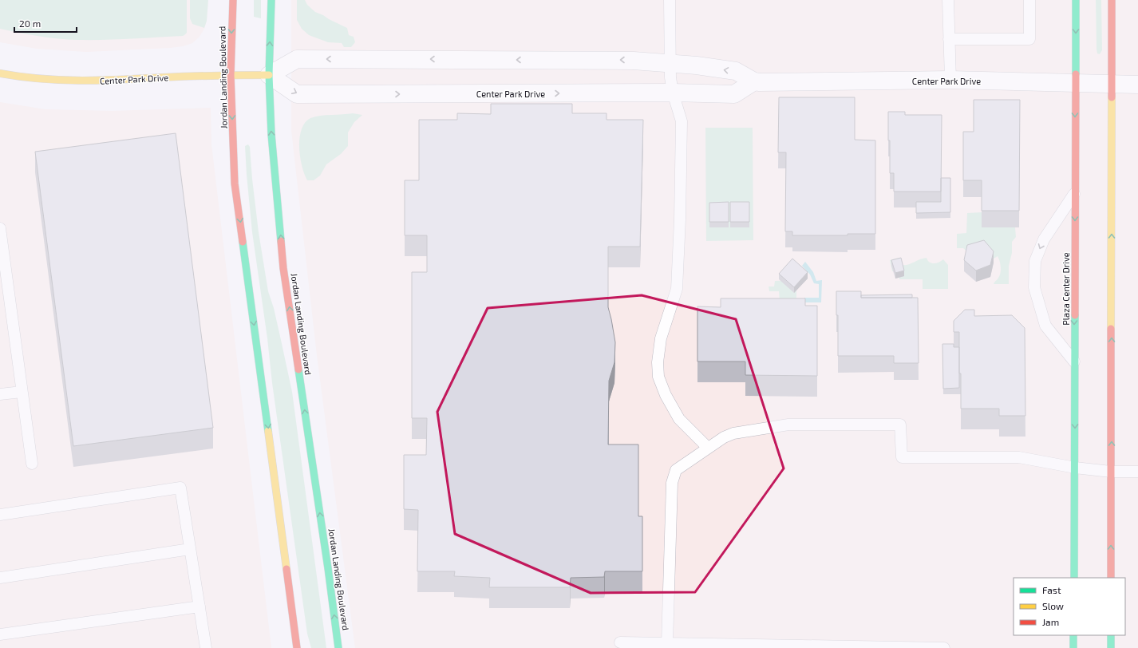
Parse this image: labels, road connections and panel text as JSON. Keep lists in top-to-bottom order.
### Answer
{
  "streets": {
    "street": ["Jordan Landing Boulevard", "Center Park Drive", "Plaza Center Drive"]
  },
  "crossings": [
    ["Jordan Landing Boulevard", "Center Park Drive"],
    ["Center Park Drive", "Plaza Center Drive"]
  ],
  "legend": ["Fast", "Slow", "Jam"],
  "scale_bar": "20 m"
}
